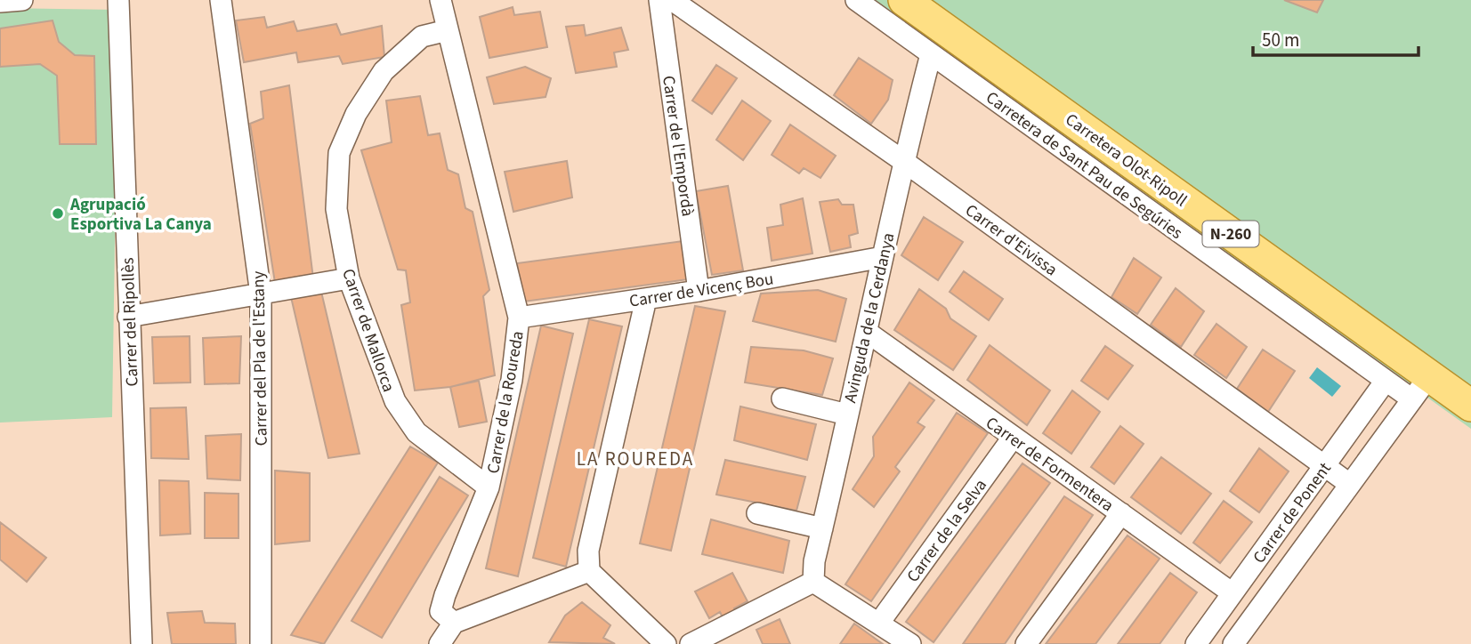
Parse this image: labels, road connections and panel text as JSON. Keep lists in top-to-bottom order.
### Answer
{
  "streets": {
    "main road": ["Carretera Olot-Ripoll", "N-260"],
    "street": [
      "Carrer de l'Empordà",
      "Carretera de Sant Pau de Segúries",
      "Carrer d'Eivissa",
      "Carrer de Vicenç Bou",
      "Avinguda de la Cerdanya",
      "Carrer del Ripollès",
      "Carrer de Mallorca",
      "Carrer del Pla de l'Estany",
      "Carrer de la Roureda",
      "Carrer de Formentera",
      "Carrer de Ponent",
      "Carrer de la Selva"
    ]
  },
  "crossings": [
    ["Carrer de l'Empordà", "Carrer de Vicenç Bou"],
    ["Carretera Olot-Ripoll", "Carretera de Sant Pau de Segúries"],
    ["Carretera Olot-Ripoll", "Carrer de Ponent"],
    ["Carretera de Sant Pau de Segúries", "Avinguda de la Cerdanya"],
    ["Carretera de Sant Pau de Segúries", "Carrer de Ponent"],
    ["Carrer d'Eivissa", "Avinguda de la Cerdanya"],
    ["Carrer d'Eivissa", "Carrer de Ponent"],
    ["Carrer de Vicenç Bou", "Avinguda de la Cerdanya"],
    ["Carrer de Vicenç Bou", "Carrer de la Roureda"],
    ["Avinguda de la Cerdanya", "Carrer de Formentera"],
    ["Carrer de Mallorca", "Carrer de la Roureda"],
    ["Carrer de Formentera", "Carrer de Ponent"],
    ["Carrer de Formentera", "Carrer de la Selva"]
  ],
  "districts": ["LA ROUREDA"],
  "places": ["Agrupació Esportiva La Canya"],
  "scale_bar": "50 m"
}
